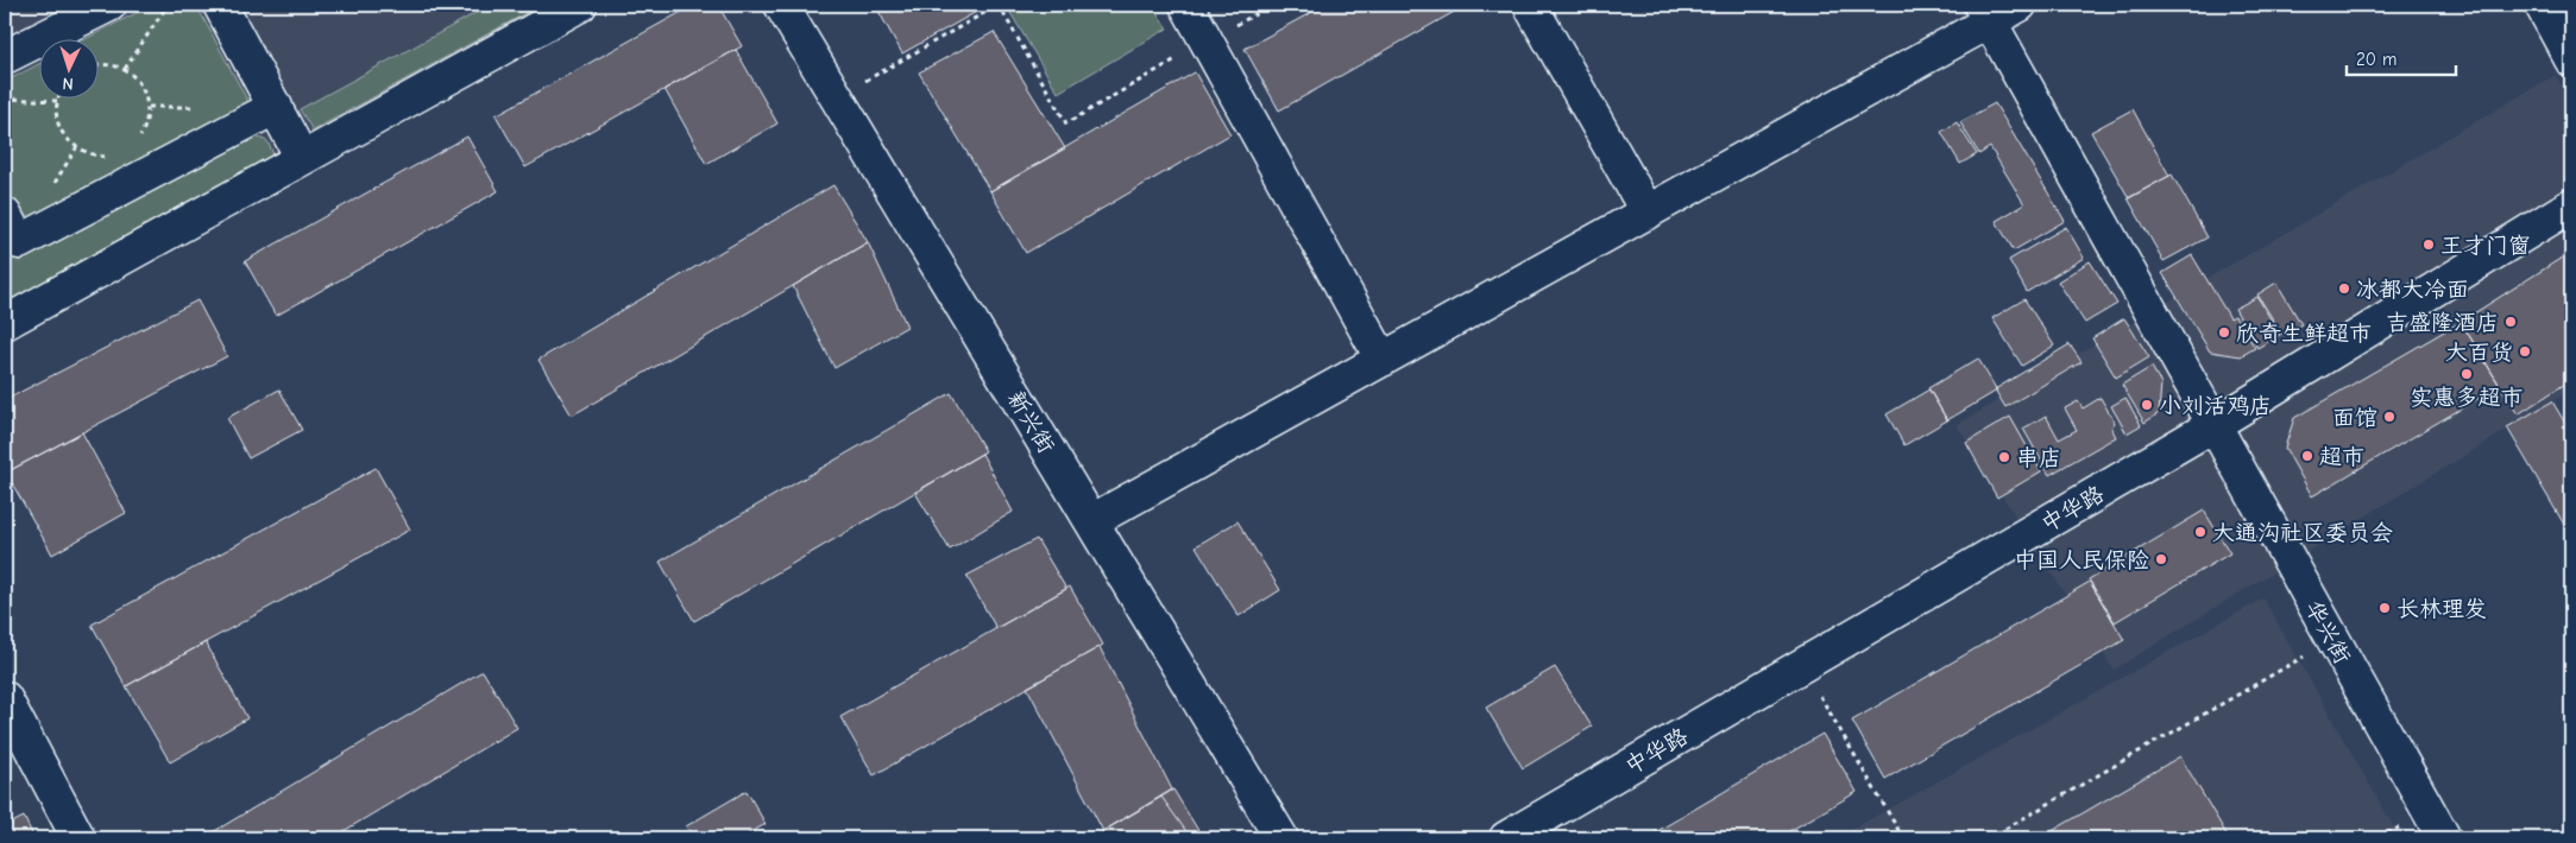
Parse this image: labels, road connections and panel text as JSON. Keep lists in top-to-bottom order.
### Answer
{
  "streets": {
    "street": ["新兴街", "中华路", "华兴街"]
  },
  "crossings": [
    ["中华路", "华兴街"]
  ],
  "places": [
    "王才门窗",
    "冰都大冷面",
    "吉盛隆酒店",
    "欣奇生鲜超市",
    "大百货",
    "实惠多超市",
    "小刘活鸡店",
    "面馆",
    "超市",
    "串店",
    "大通沟社区委员会",
    "中国人民保险",
    "长林理发"
  ],
  "scale_bar": "20 m",
  "north": "bottom"
}
